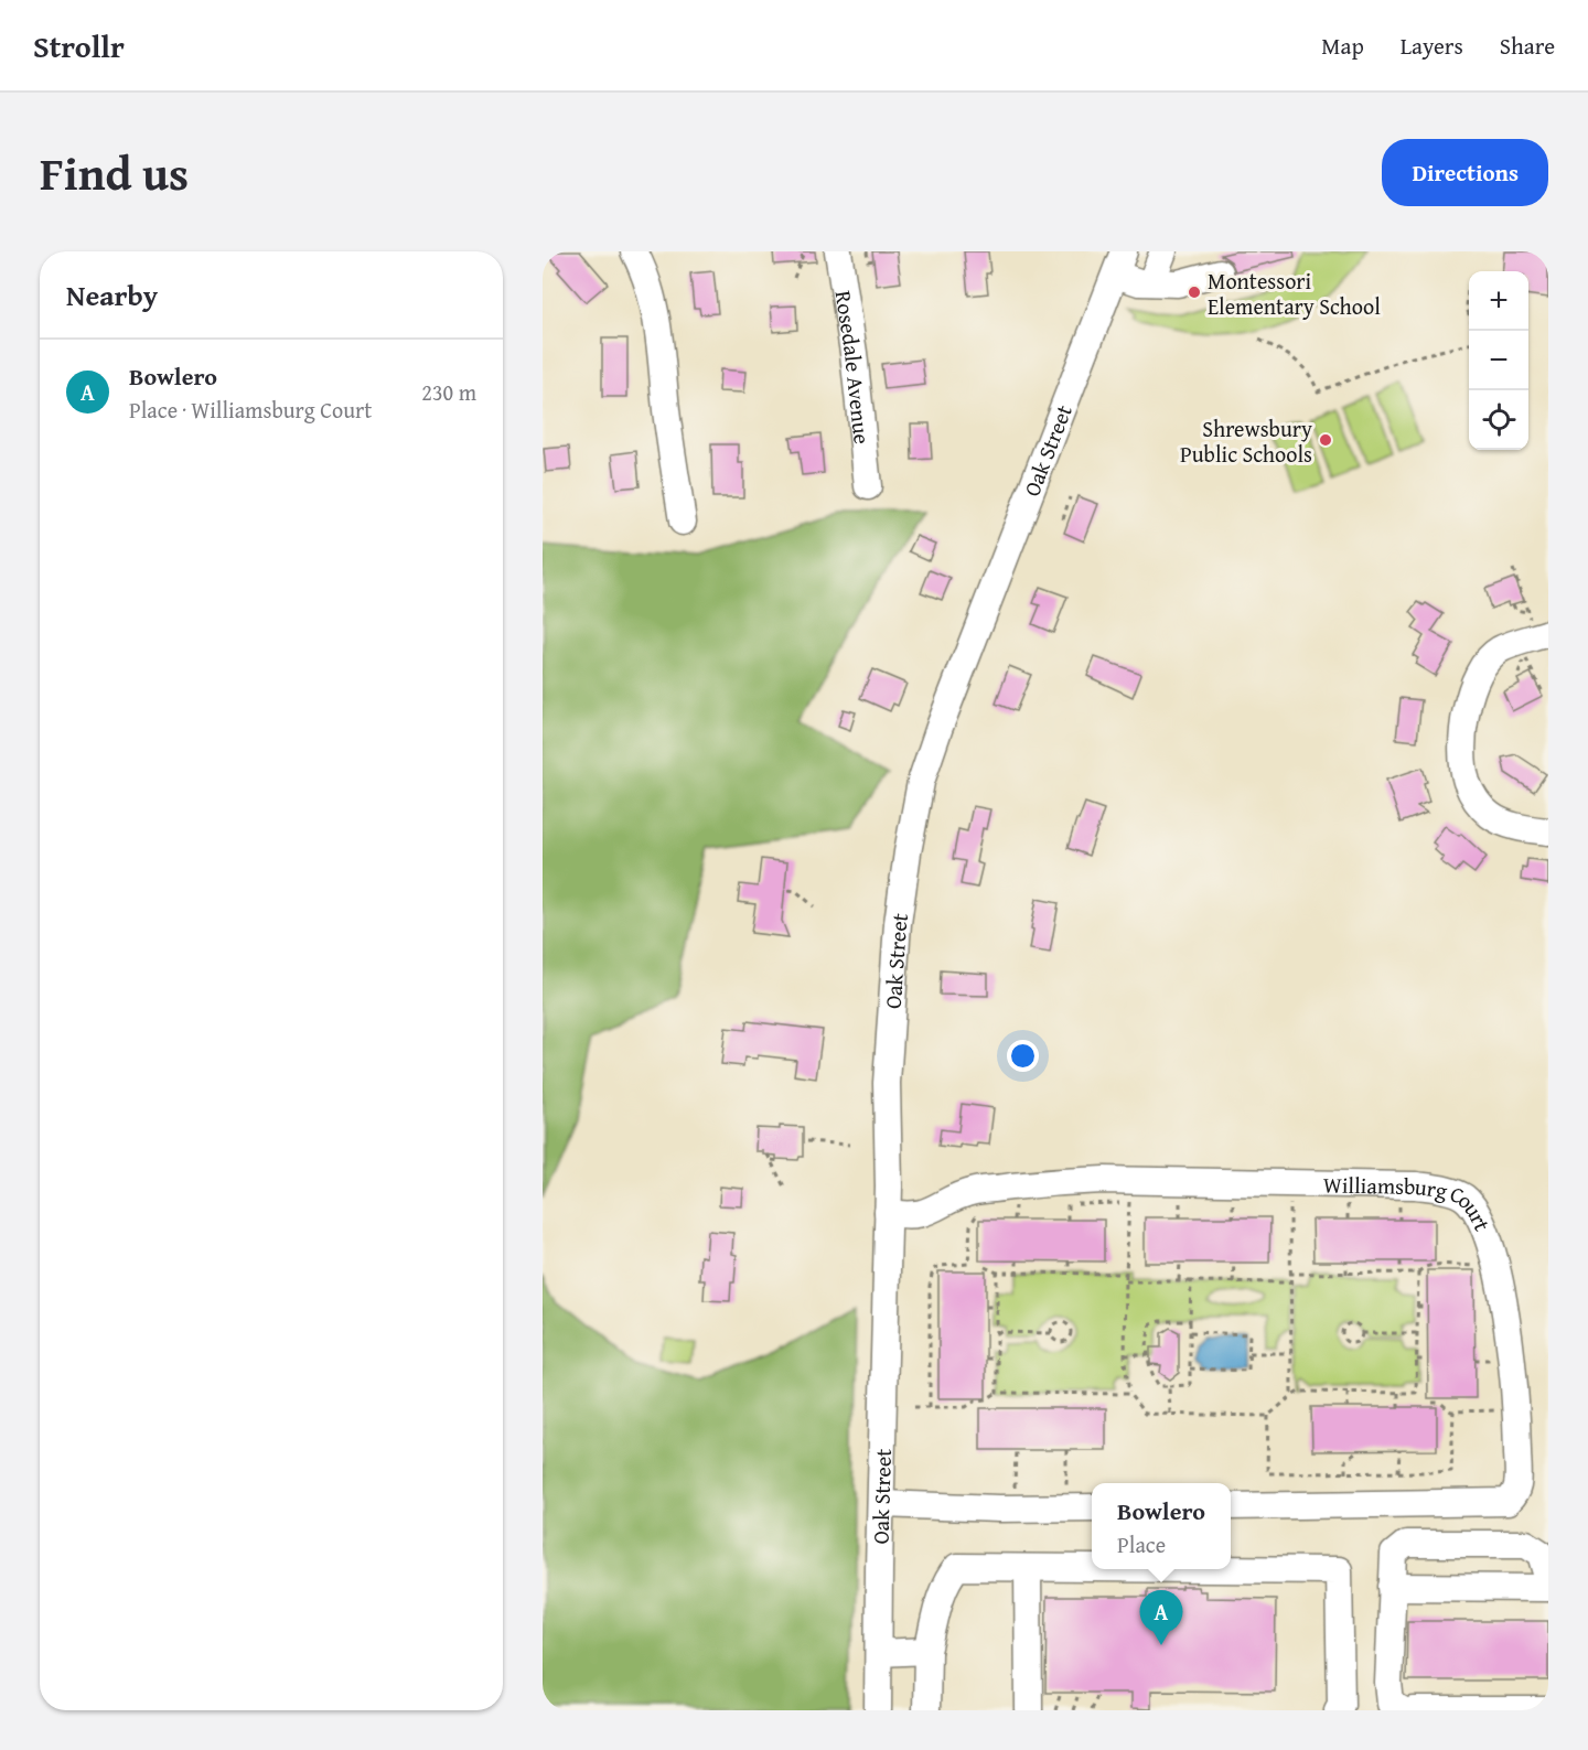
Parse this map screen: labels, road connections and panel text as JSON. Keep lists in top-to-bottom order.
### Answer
{
  "streets": {
    "street": ["Rosedale Avenue", "Oak Street", "Williamsburg Court"]
  },
  "crossings": [
    ["Oak Street", "Williamsburg Court"]
  ],
  "places": ["Montessori Elementary School", "Shrewsbury Public Schools"],
  "page": {
    "header": "Strollr",
    "nav": ["Map", "Layers", "Share"],
    "title": "Find us",
    "buttons": "Directions",
    "heading": "Nearby",
    "map_buttons": ["+", "−"],
    "list": [
      {
        "mark": "A",
        "name": "Bowlero",
        "note": "Place · Williamsburg Court",
        "value": "230 m"
      }
    ],
    "popup": ["Bowlero", "Place"],
    "pins": "A"
  }
}
